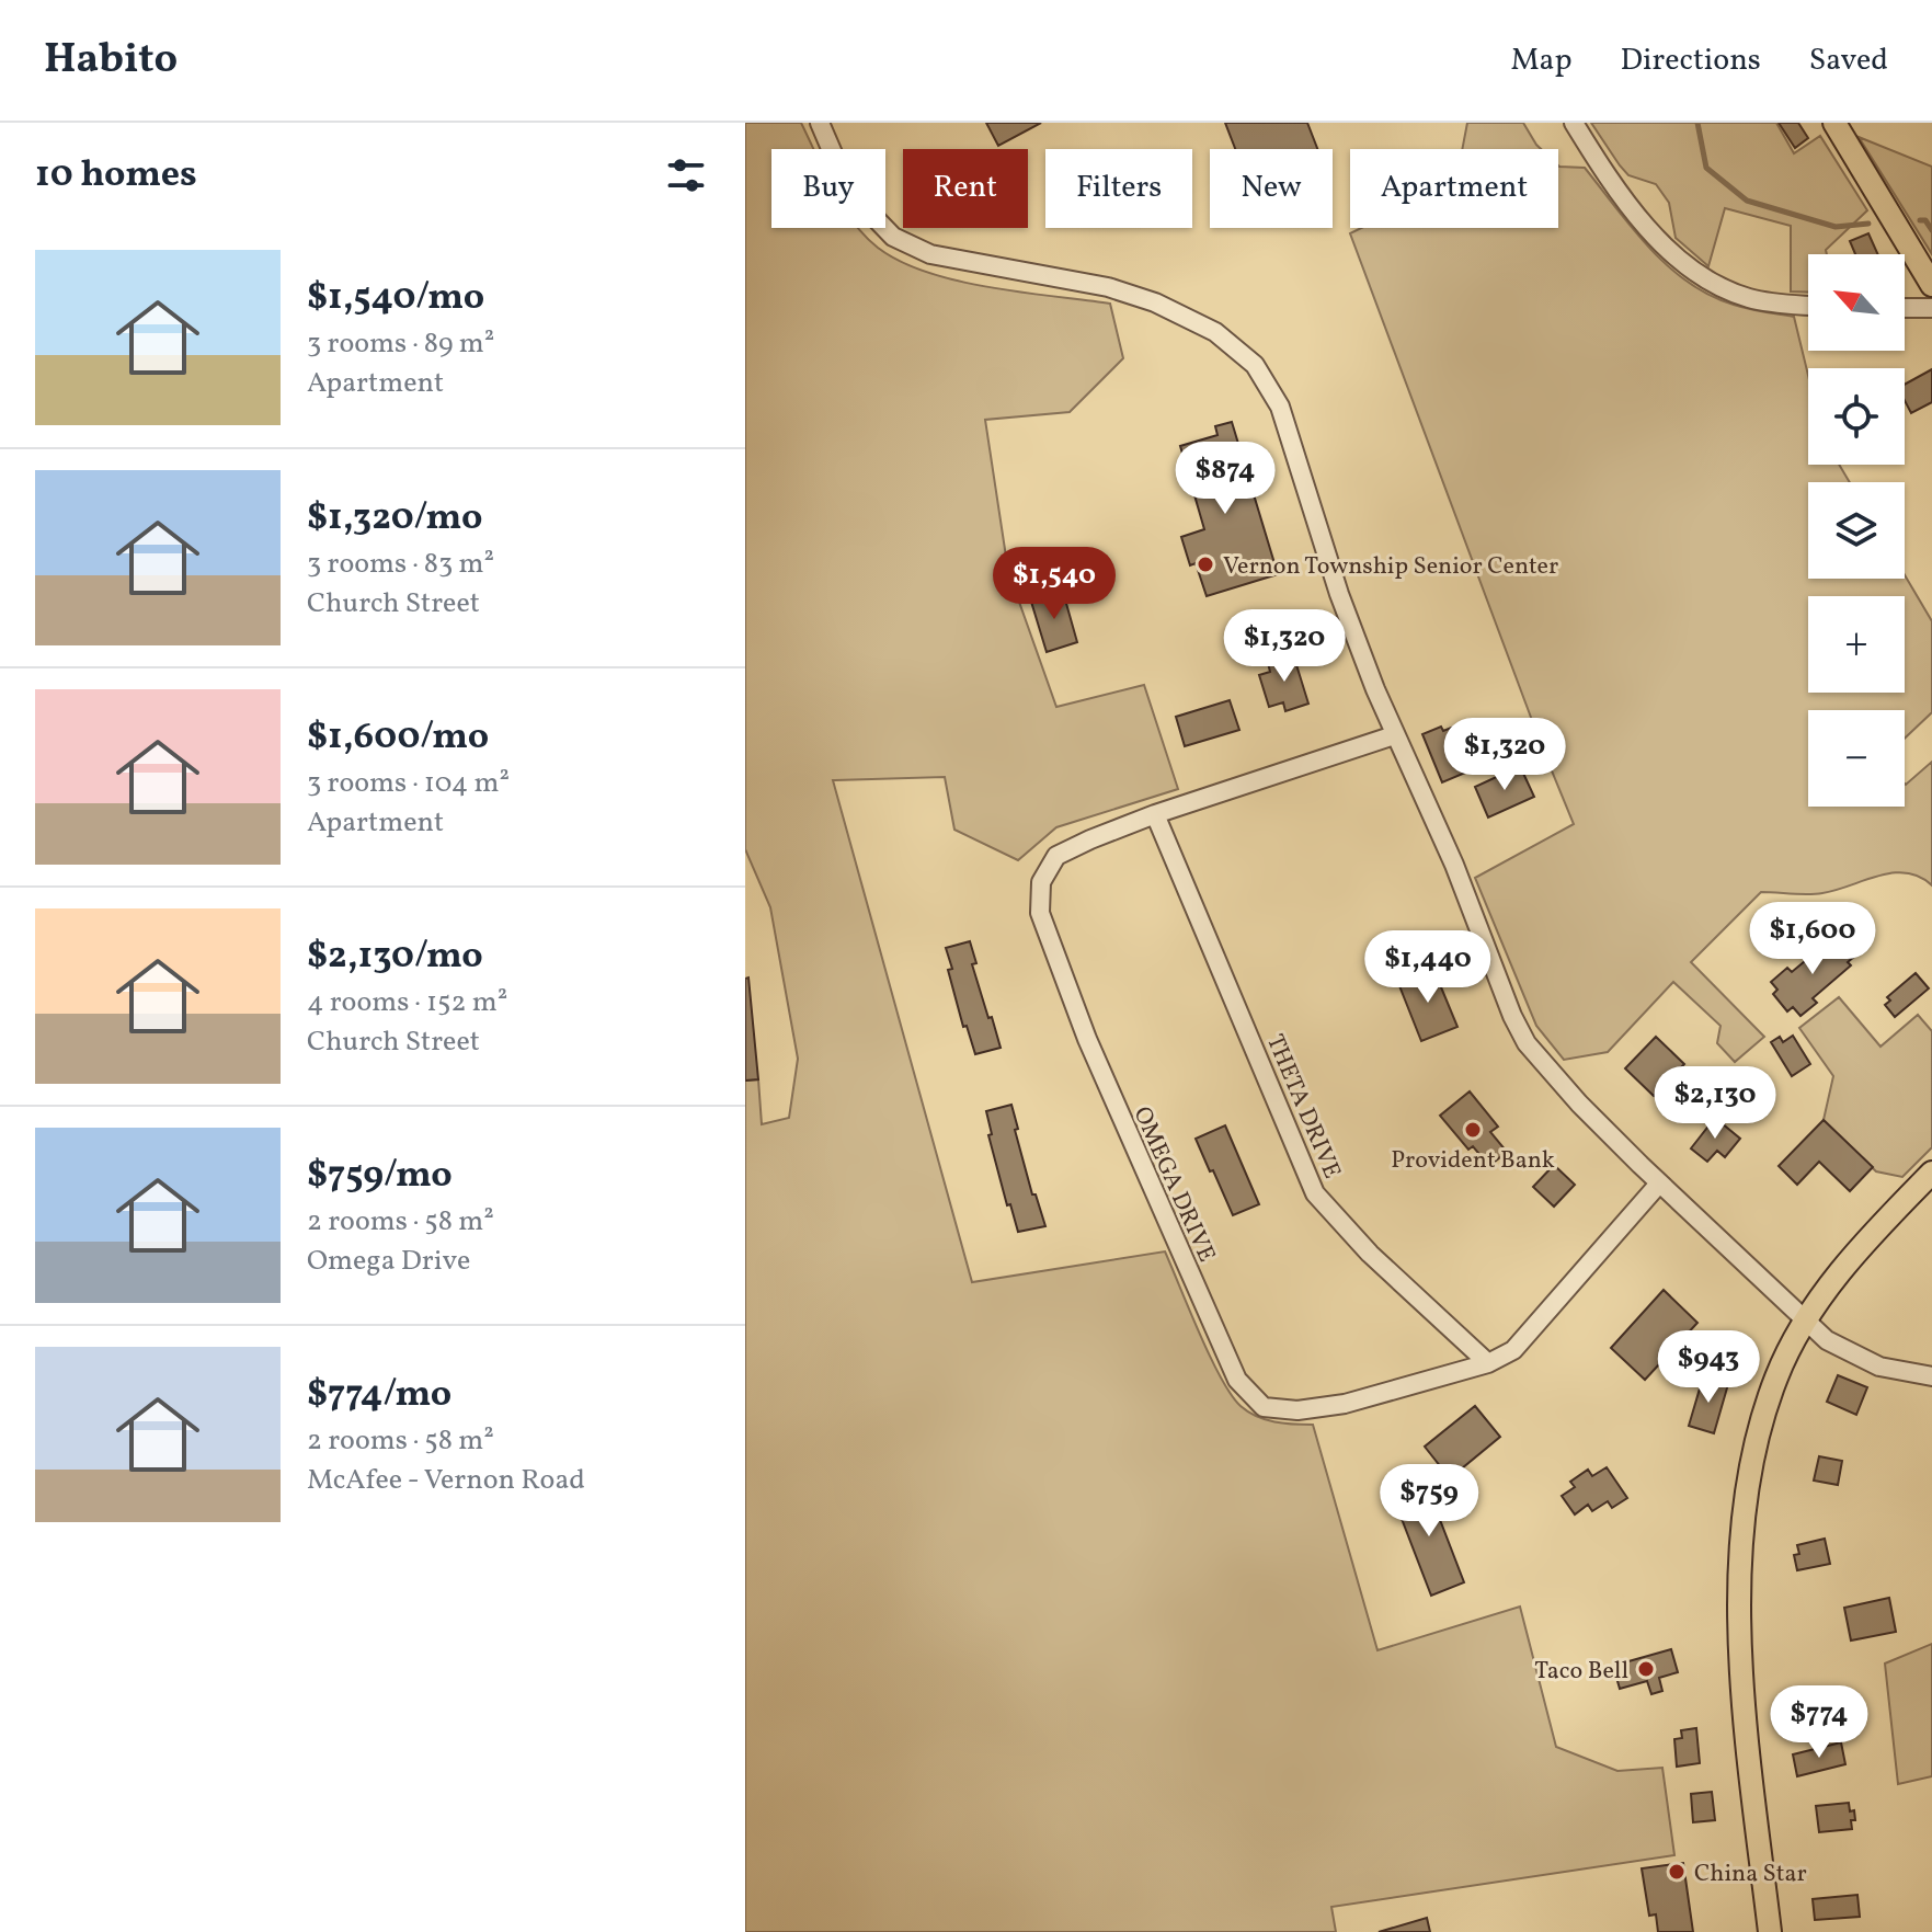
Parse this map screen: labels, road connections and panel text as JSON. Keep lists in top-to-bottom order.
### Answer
{
  "streets": {
    "street": ["THETA DRIVE", "OMEGA DRIVE"]
  },
  "crossings": [
    ["THETA DRIVE", "OMEGA DRIVE"]
  ],
  "places": [
    "Vernon Township Senior Center",
    "Provident Bank",
    "Taco Bell",
    "China Star"
  ],
  "north": "top left",
  "page": {
    "header": "Habito",
    "nav": ["Map", "Directions", "Saved"],
    "heading": "10 homes",
    "chip": [
      "Buy",
      "Rent",
      "Filters",
      "New",
      "Apartment"
    ],
    "list": [
      {
        "name": "$1,540/mo",
        "note": "3 rooms · 89 m² · Apartment"
      },
      {
        "name": "$1,320/mo",
        "note": "3 rooms · 83 m² · Church Street"
      },
      {
        "name": "$1,600/mo",
        "note": "3 rooms · 104 m² · Apartment"
      },
      {
        "name": "$2,130/mo",
        "note": "4 rooms · 152 m² · Church Street"
      },
      {
        "name": "$759/mo",
        "note": "2 rooms · 58 m² · Omega Drive"
      },
      {
        "name": "$774/mo",
        "note": "2 rooms · 58 m² · McAfee - Vernon Road"
      }
    ],
    "map_buttons": ["+", "−"],
    "price": [
      "$874",
      "$1,540",
      "$1,320",
      "$1,320",
      "$1,600",
      "$1,440",
      "$2,130",
      "$943",
      "$759",
      "$774"
    ]
  }
}
